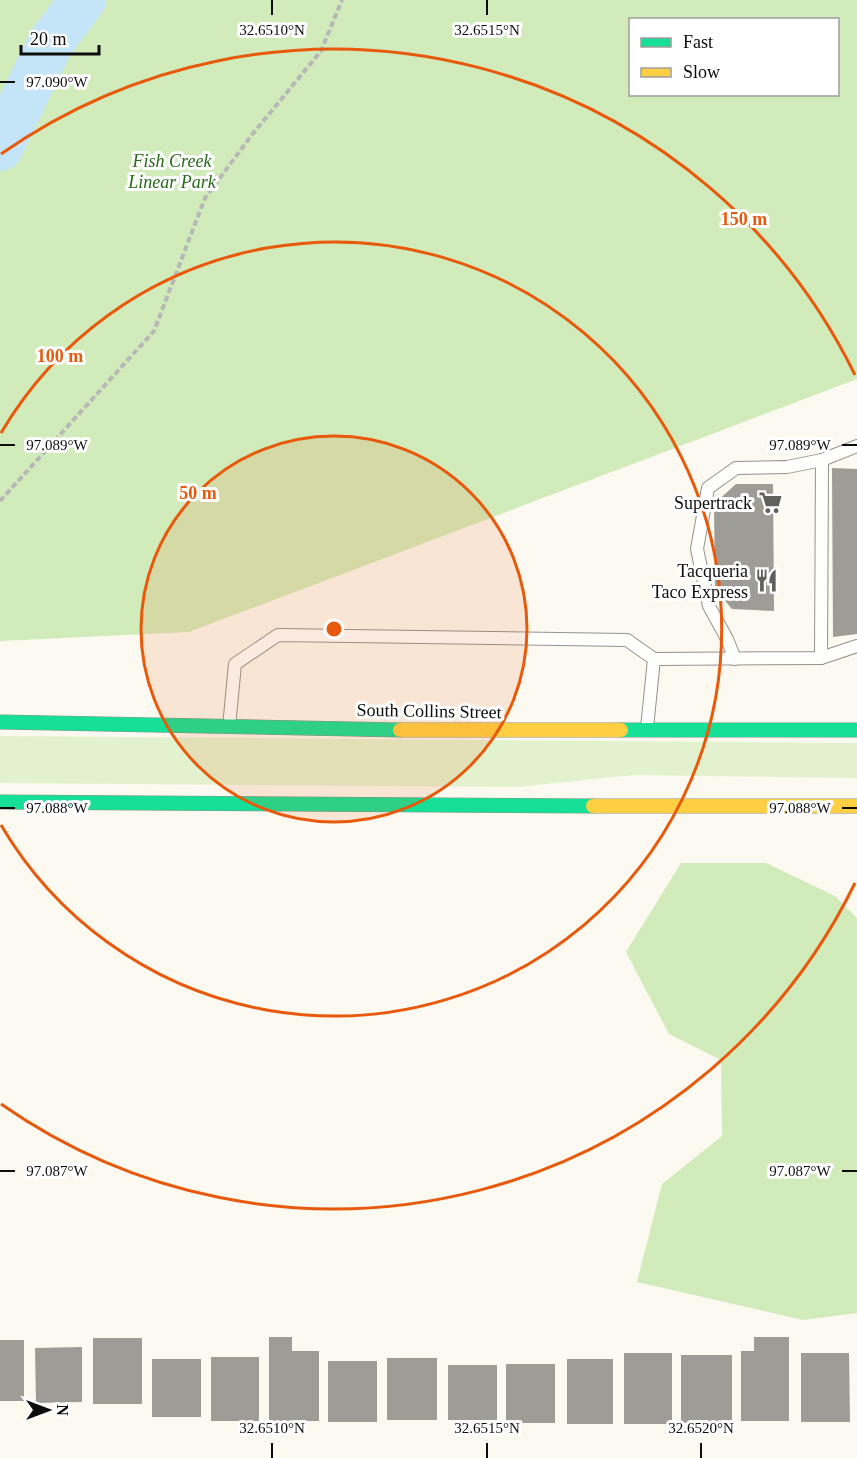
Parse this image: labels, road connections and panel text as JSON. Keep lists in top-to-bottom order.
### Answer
{
  "streets": {
    "main road": ["South Collins Street"]
  },
  "parks": ["Fish Creek Linear Park"],
  "places": {
    "supermarket": ["Supertrack"],
    "restaurant": ["Tacqueria Taco Express"]
  },
  "legend": ["Fast", "Slow"],
  "scale_bar": "20 m",
  "north": "right",
  "coordinates": [
    "32.6510°N",
    "32.6515°N",
    "97.090°W",
    "97.089°W",
    "97.088°W",
    "97.087°W",
    "32.6520°N"
  ],
  "rings": ["150 m", "100 m", "50 m"]
}
